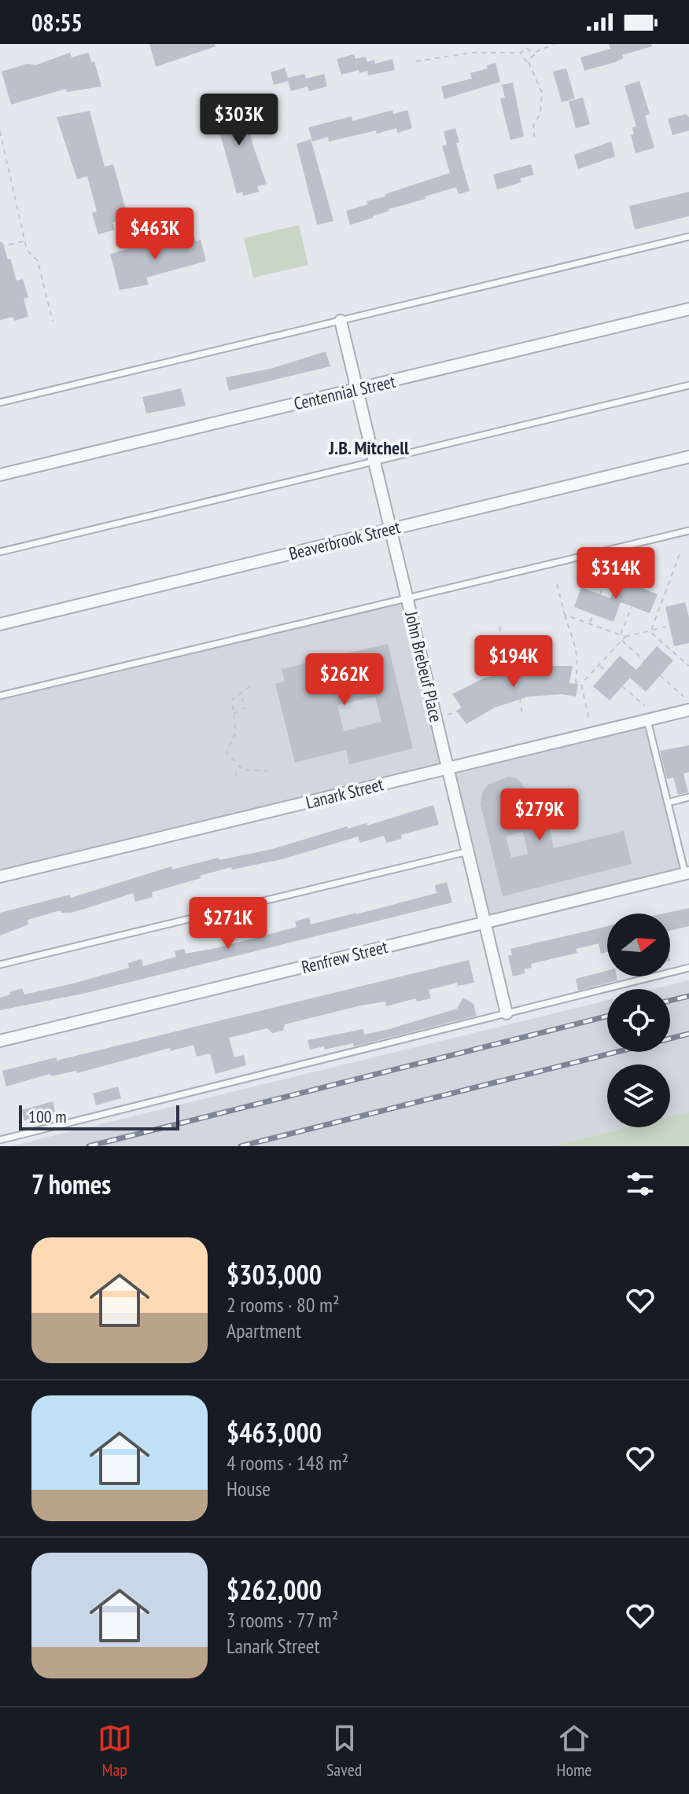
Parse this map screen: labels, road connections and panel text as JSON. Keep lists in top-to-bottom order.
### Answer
{
  "streets": {
    "street": [
      "Centennial Street",
      "Beaverbrook Street",
      "John Brebeuf Place",
      "Lanark Street",
      "Renfrew Street"
    ]
  },
  "crossings": [
    ["Centennial Street", "John Brebeuf Place"],
    ["Beaverbrook Street", "John Brebeuf Place"],
    ["John Brebeuf Place", "Lanark Street"],
    ["John Brebeuf Place", "Renfrew Street"]
  ],
  "districts": ["J.B. Mitchell"],
  "scale_bar": "100 m",
  "north": "right",
  "page": {
    "status": "08:55",
    "price": [
      "$303K",
      "$463K",
      "$314K",
      "$194K",
      "$262K",
      "$279K",
      "$271K"
    ],
    "scale": "100 m",
    "heading": "7 homes",
    "list": [
      {
        "name": "$303,000",
        "note": "2 rooms · 80 m² · Apartment"
      },
      {
        "name": "$463,000",
        "note": "4 rooms · 148 m² · House"
      },
      {
        "name": "$262,000",
        "note": "3 rooms · 77 m² · Lanark Street"
      }
    ],
    "tabs": ["Map", "Saved", "Home"]
  }
}
